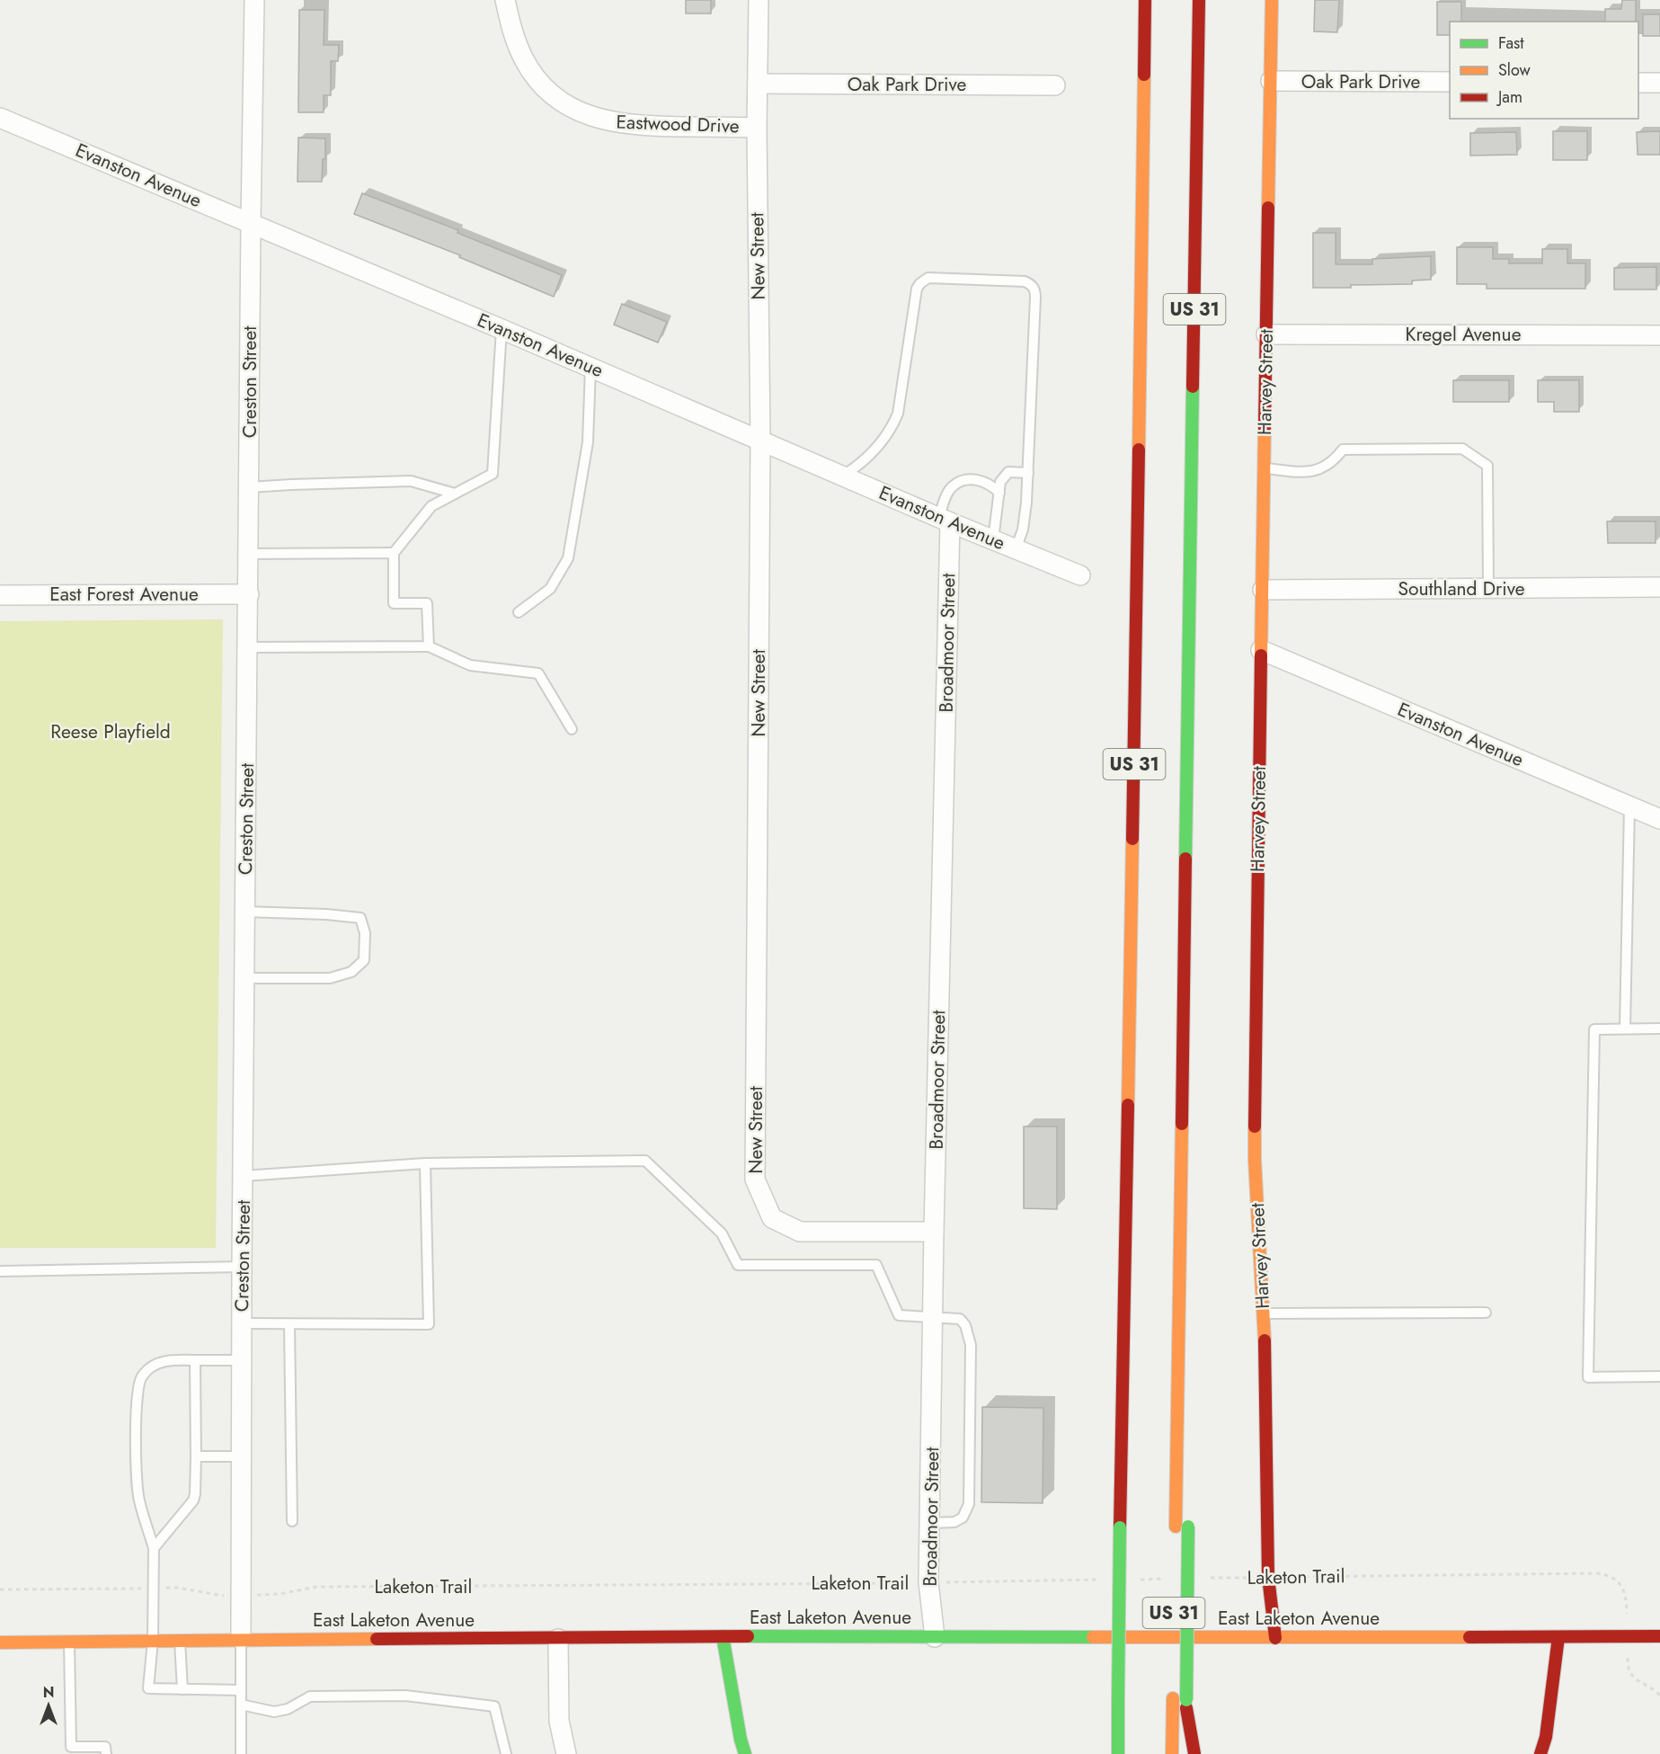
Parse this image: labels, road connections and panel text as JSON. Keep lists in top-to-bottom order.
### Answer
{
  "streets": {
    "main road": ["US 31", "Harvey Street", "East Laketon Avenue"],
    "street": [
      "Oak Park Drive",
      "Eastwood Drive",
      "Evanston Avenue",
      "New Street",
      "Kregel Avenue",
      "Creston Street",
      "Southland Drive",
      "East Forest Avenue",
      "Broadmoor Street"
    ],
    "path": ["Laketon Trail"]
  },
  "crossings": [
    ["Oak Park Drive", "New Street"],
    ["Oak Park Drive", "Harvey Street"],
    ["Eastwood Drive", "New Street"],
    ["Evanston Avenue", "New Street"],
    ["Evanston Avenue", "Creston Street"],
    ["Evanston Avenue", "Harvey Street"],
    ["Evanston Avenue", "Broadmoor Street"],
    ["New Street", "Broadmoor Street"],
    ["Kregel Avenue", "Harvey Street"],
    ["Creston Street", "East Forest Avenue"],
    ["Creston Street", "Laketon Trail"],
    ["Creston Street", "East Laketon Avenue"],
    ["Harvey Street", "Southland Drive"],
    ["Harvey Street", "Laketon Trail"],
    ["Harvey Street", "East Laketon Avenue"],
    ["Broadmoor Street", "Laketon Trail"],
    ["Broadmoor Street", "East Laketon Avenue"],
    ["Laketon Trail", "East Laketon Avenue"]
  ],
  "parks": ["Reese Playfield"],
  "legend": ["Fast", "Slow", "Jam"],
  "north": "top"
}
